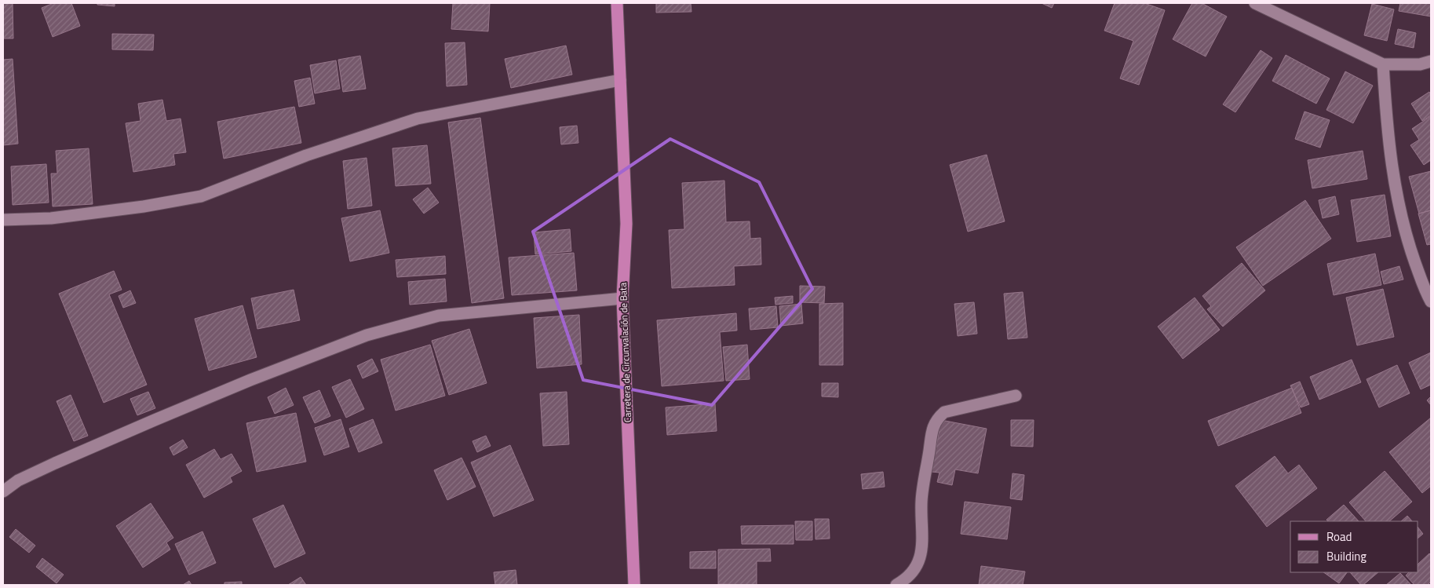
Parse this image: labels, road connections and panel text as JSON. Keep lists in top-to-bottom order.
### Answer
{
  "streets": {
    "main road": ["Carretera de Circunvalación de Bata"]
  },
  "legend": ["Road", "Building"]
}
